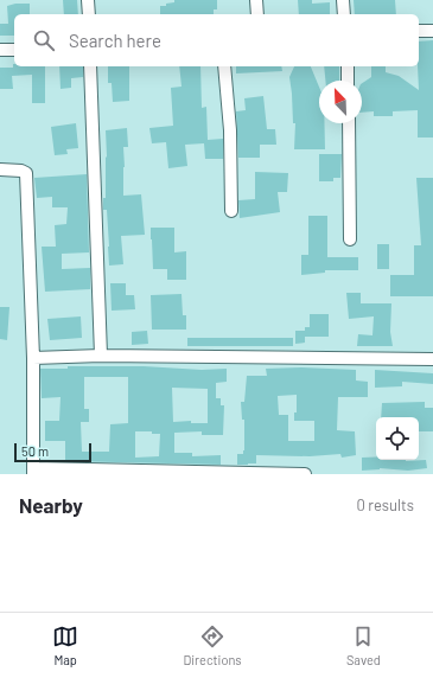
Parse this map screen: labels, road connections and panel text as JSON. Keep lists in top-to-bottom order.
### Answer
{
  "scale_bar": "50 m",
  "north": "top left",
  "page": {
    "search": "Search here",
    "scale": "50 m",
    "heading": ["Nearby", "0 results"],
    "nav": ["Map", "Directions", "Saved"]
  }
}
